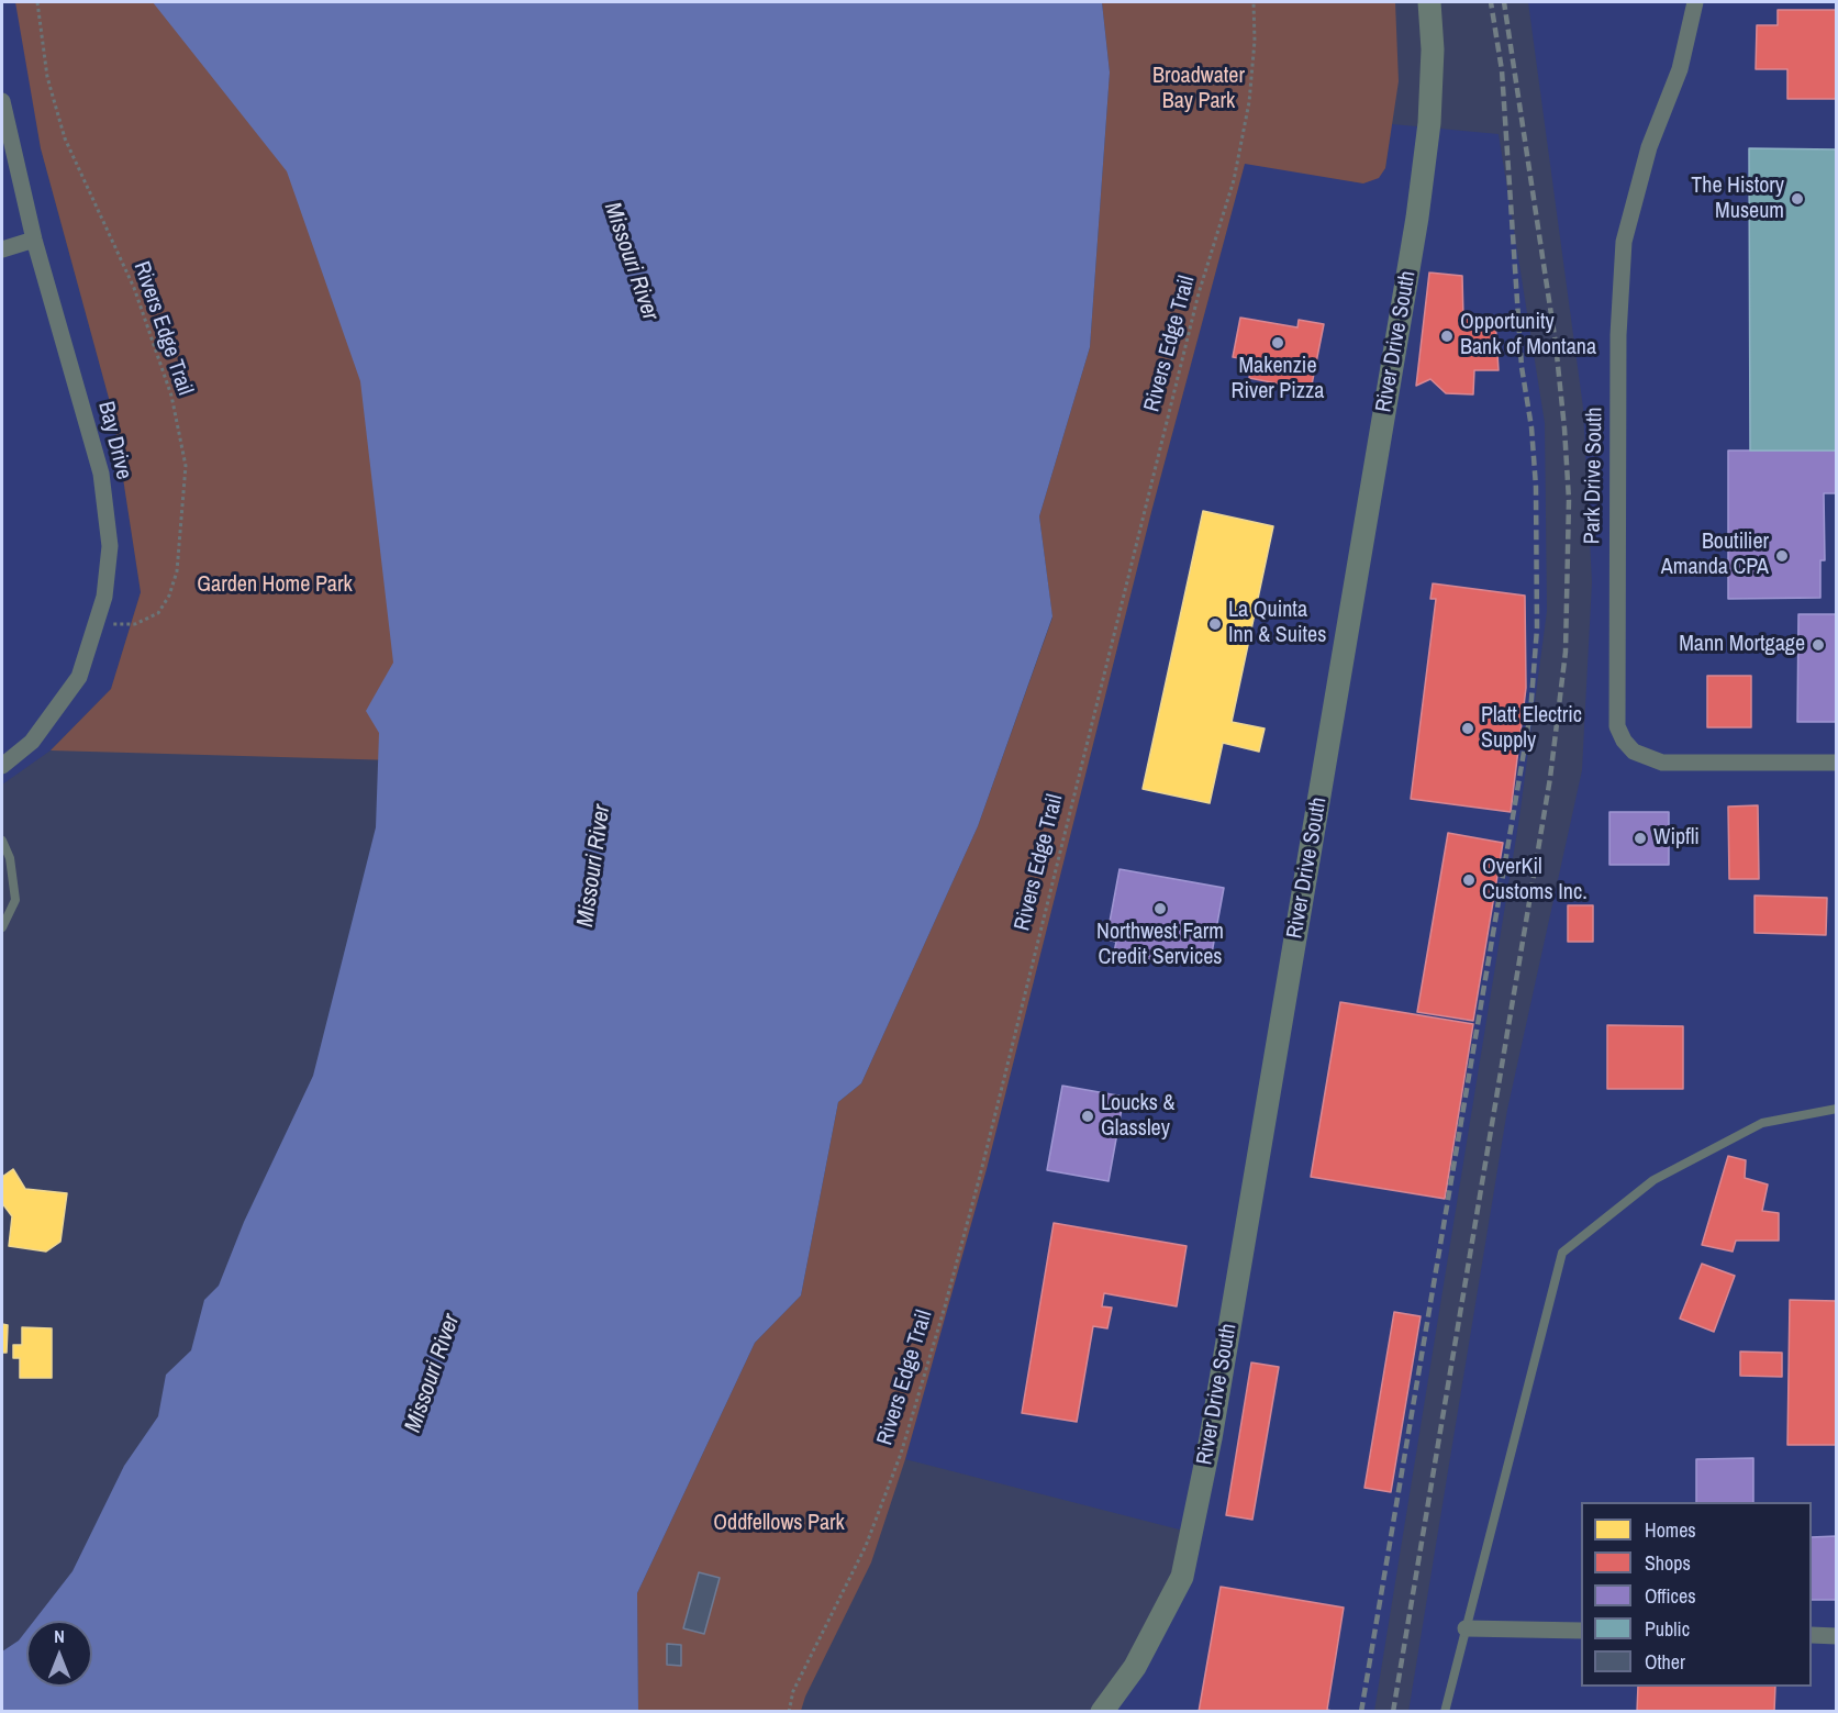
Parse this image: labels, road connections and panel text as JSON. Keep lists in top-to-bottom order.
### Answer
{
  "streets": {
    "main road": ["River Drive South"],
    "street": ["Bay Drive", "Park Drive South"],
    "path": ["Rivers Edge Trail"]
  },
  "crossings": [
    ["Rivers Edge Trail", "Bay Drive"]
  ],
  "water": ["Missouri River"],
  "parks": ["Broadwater Bay Park", "Garden Home Park", "Oddfellows Park"],
  "places": [
    "The History Museum",
    "Opportunity Bank of Montana",
    "Makenzie River Pizza",
    "Boutilier Amanda CPA",
    "La Quinta Inn & Suites",
    "Mann Mortgage",
    "Platt Electric Supply",
    "Wipfli",
    "OverKil Customs Inc.",
    "Northwest Farm Credit Services",
    "Loucks & Glassley"
  ],
  "legend": [
    "Homes",
    "Shops",
    "Offices",
    "Public",
    "Other"
  ],
  "north": "top"
}
